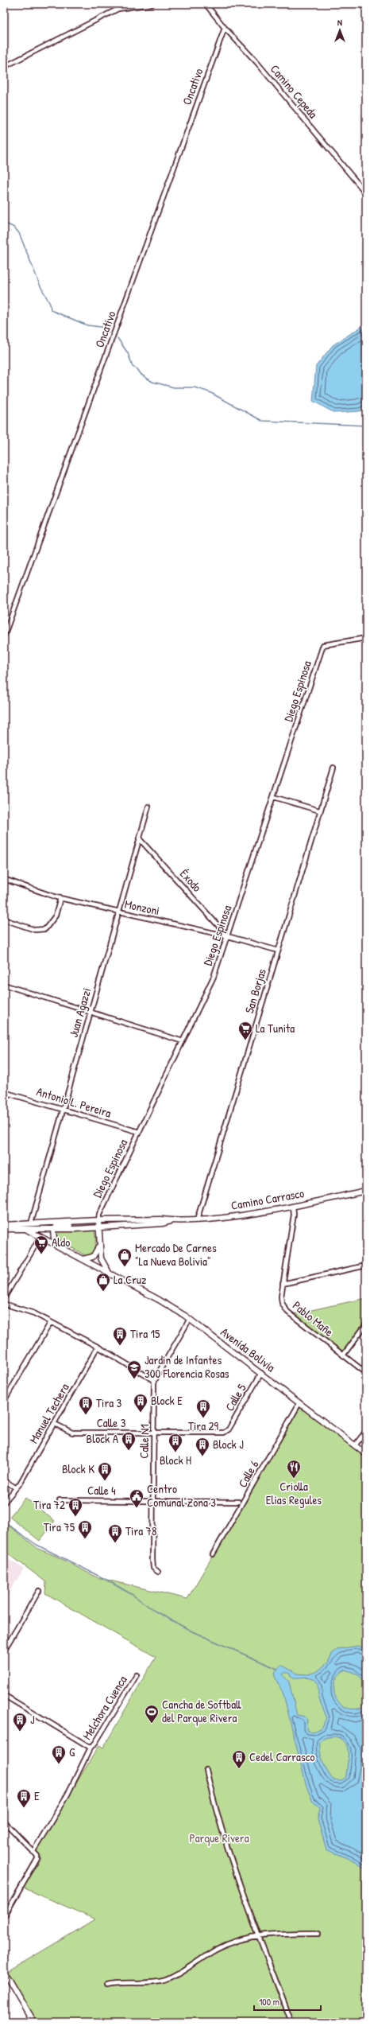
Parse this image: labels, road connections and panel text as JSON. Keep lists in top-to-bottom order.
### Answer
{
  "streets": {
    "street": [
      "Oncativo",
      "Camino Cepeda",
      "Diego Espinosa",
      "Éxodo",
      "Monzoni",
      "San Borjas",
      "Juan Agazzi",
      "Antonio L. Pereira",
      "Camino Carrasco",
      "Pablo Mañe",
      "Avenida Bolivia",
      "Calle 5",
      "Manuel Techera",
      "Calle 3",
      "Calle N1",
      "Calle 6",
      "Calle 4",
      "Melchora Cuenca"
    ]
  },
  "crossings": [
    ["Oncativo", "Camino Cepeda"],
    ["Diego Espinosa", "Éxodo"],
    ["Diego Espinosa", "Monzoni"],
    ["Diego Espinosa", "Antonio L. Pereira"],
    ["Diego Espinosa", "Camino Carrasco"],
    ["Éxodo", "Monzoni"],
    ["Éxodo", "Juan Agazzi"],
    ["Monzoni", "San Borjas"],
    ["Monzoni", "Juan Agazzi"],
    ["San Borjas", "Camino Carrasco"],
    ["Juan Agazzi", "Antonio L. Pereira"],
    ["Juan Agazzi", "Camino Carrasco"],
    ["Camino Carrasco", "Pablo Mañe"],
    ["Camino Carrasco", "Avenida Bolivia"],
    ["Avenida Bolivia", "Calle 5"],
    ["Avenida Bolivia", "Calle N1"],
    ["Avenida Bolivia", "Calle 6"],
    ["Calle 5", "Calle 3"],
    ["Manuel Techera", "Calle 3"],
    ["Calle 3", "Calle N1"],
    ["Calle N1", "Calle 4"]
  ],
  "parks": ["Parque Rivera"],
  "places": {
    "supermarket": ["La Tunita", "Aldo"],
    "shop": ["Mercado De Carnes \"La Nueva Bolivia\"", "La Cruz"],
    "building": [
      "Tira 15",
      "Block E",
      "Tira 3",
      "Tira 29",
      "Block A",
      "Block H",
      "Block J",
      "Block K",
      "Tira 72",
      "Tira 75",
      "Tira 78",
      "J",
      "G",
      "Cedel Carrasco",
      "E"
    ],
    "school or university": ["Jardin de Infantes 300 Florencia Rosas"],
    "restaurant": ["Criolla Elias Regules"],
    "public building": ["Centro Comunal Zona 3"],
    "sports": ["Cancha de Softball del Parque Rivera"]
  },
  "scale_bar": "100 m",
  "north": "top"
}
